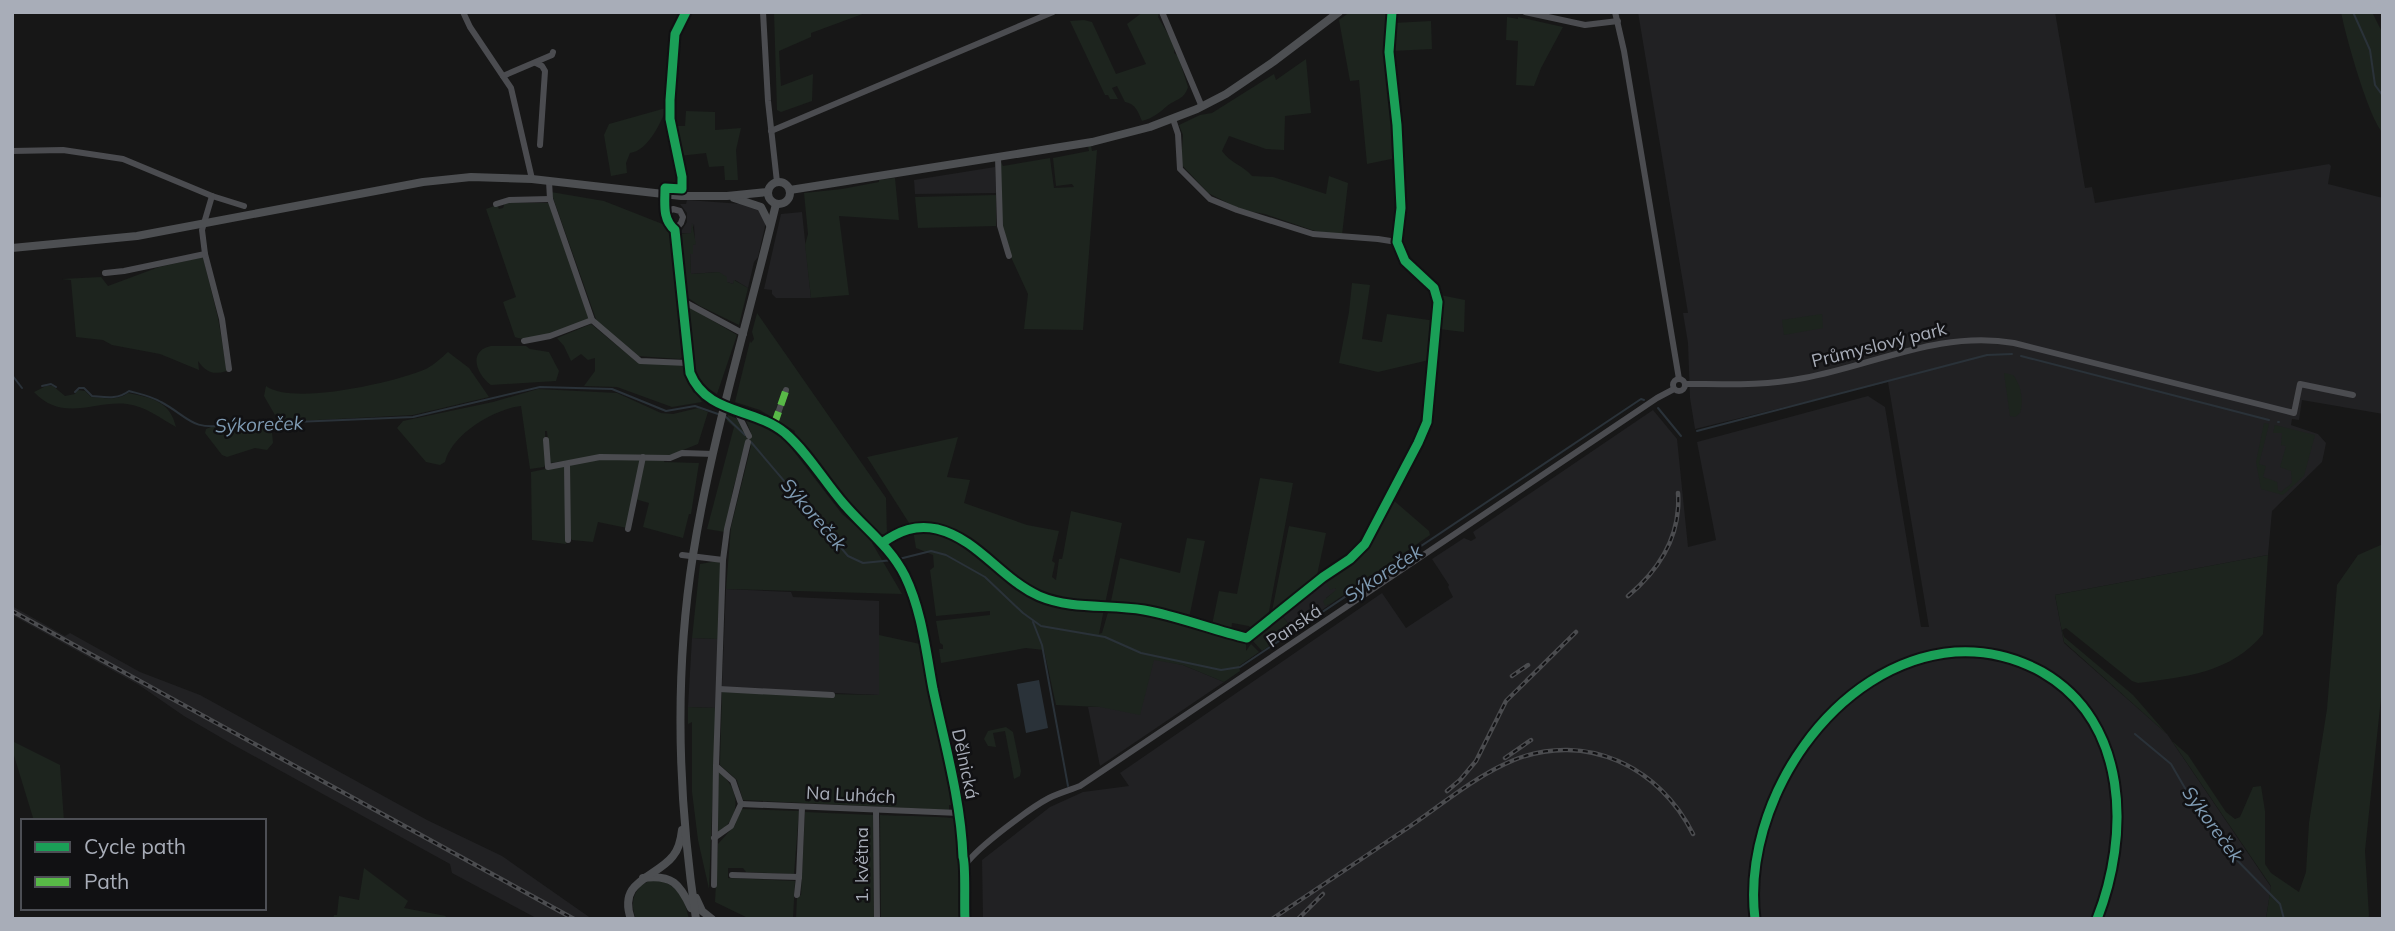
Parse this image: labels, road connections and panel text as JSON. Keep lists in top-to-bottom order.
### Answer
{
  "streets": {
    "street": [
      "Průmyslový park",
      "Panská",
      "Dělnická",
      "Na Luhách",
      "1. května"
    ]
  },
  "crossings": [
    ["Průmyslový park", "Panská"],
    ["Panská", "Dělnická"],
    ["Dělnická", "Na Luhách"],
    ["Na Luhách", "1. května"]
  ],
  "water": ["Sýkoreček"],
  "legend": ["Cycle path", "Path"]
}
